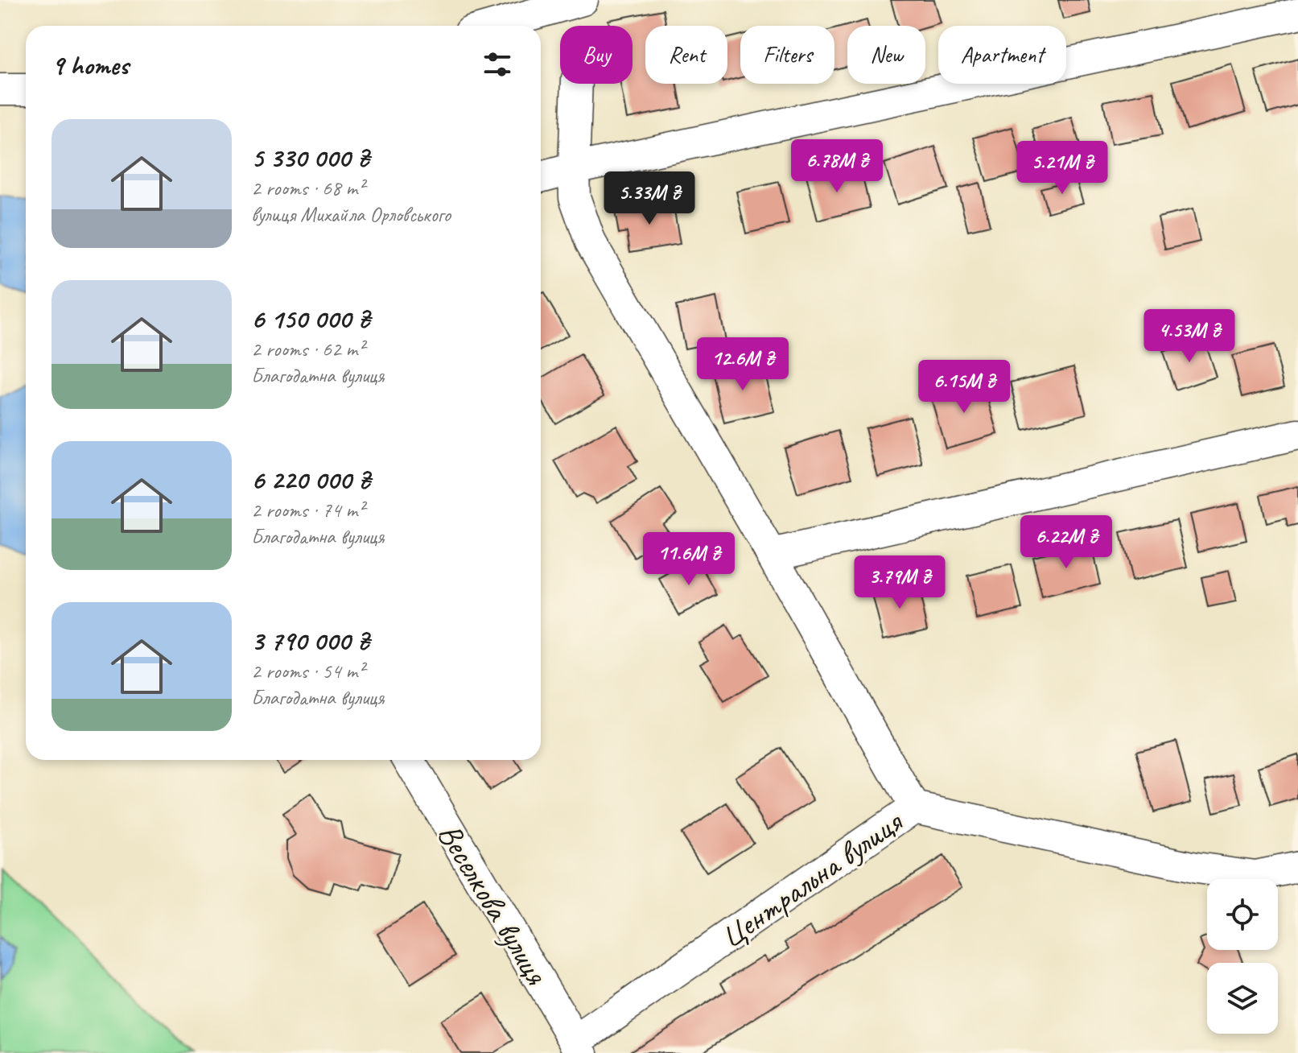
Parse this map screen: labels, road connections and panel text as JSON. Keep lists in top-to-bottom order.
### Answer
{
  "streets": {
    "street": ["Центральна вулиця", "Веселкова вулиця"]
  },
  "crossings": [
    ["Центральна вулиця", "Веселкова вулиця"]
  ],
  "page": {
    "chip": [
      "Buy",
      "Rent",
      "Filters",
      "New",
      "Apartment"
    ],
    "heading": "9 homes",
    "list": [
      {
        "name": "5 330 000 ₴",
        "note": "2 rooms · 68 m² · вулиця Михайла Орловського"
      },
      {
        "name": "6 150 000 ₴",
        "note": "2 rooms · 62 m² · Благодатна вулиця"
      },
      {
        "name": "6 220 000 ₴",
        "note": "2 rooms · 74 m² · Благодатна вулиця"
      },
      {
        "name": "3 790 000 ₴",
        "note": "2 rooms · 54 m² · Благодатна вулиця"
      }
    ],
    "price": [
      "6.78M ₴",
      "5.21M ₴",
      "5.33M ₴",
      "4.53M ₴",
      "12.6M ₴",
      "6.15M ₴",
      "6.22M ₴",
      "11.6M ₴",
      "3.79M ₴"
    ]
  }
}
